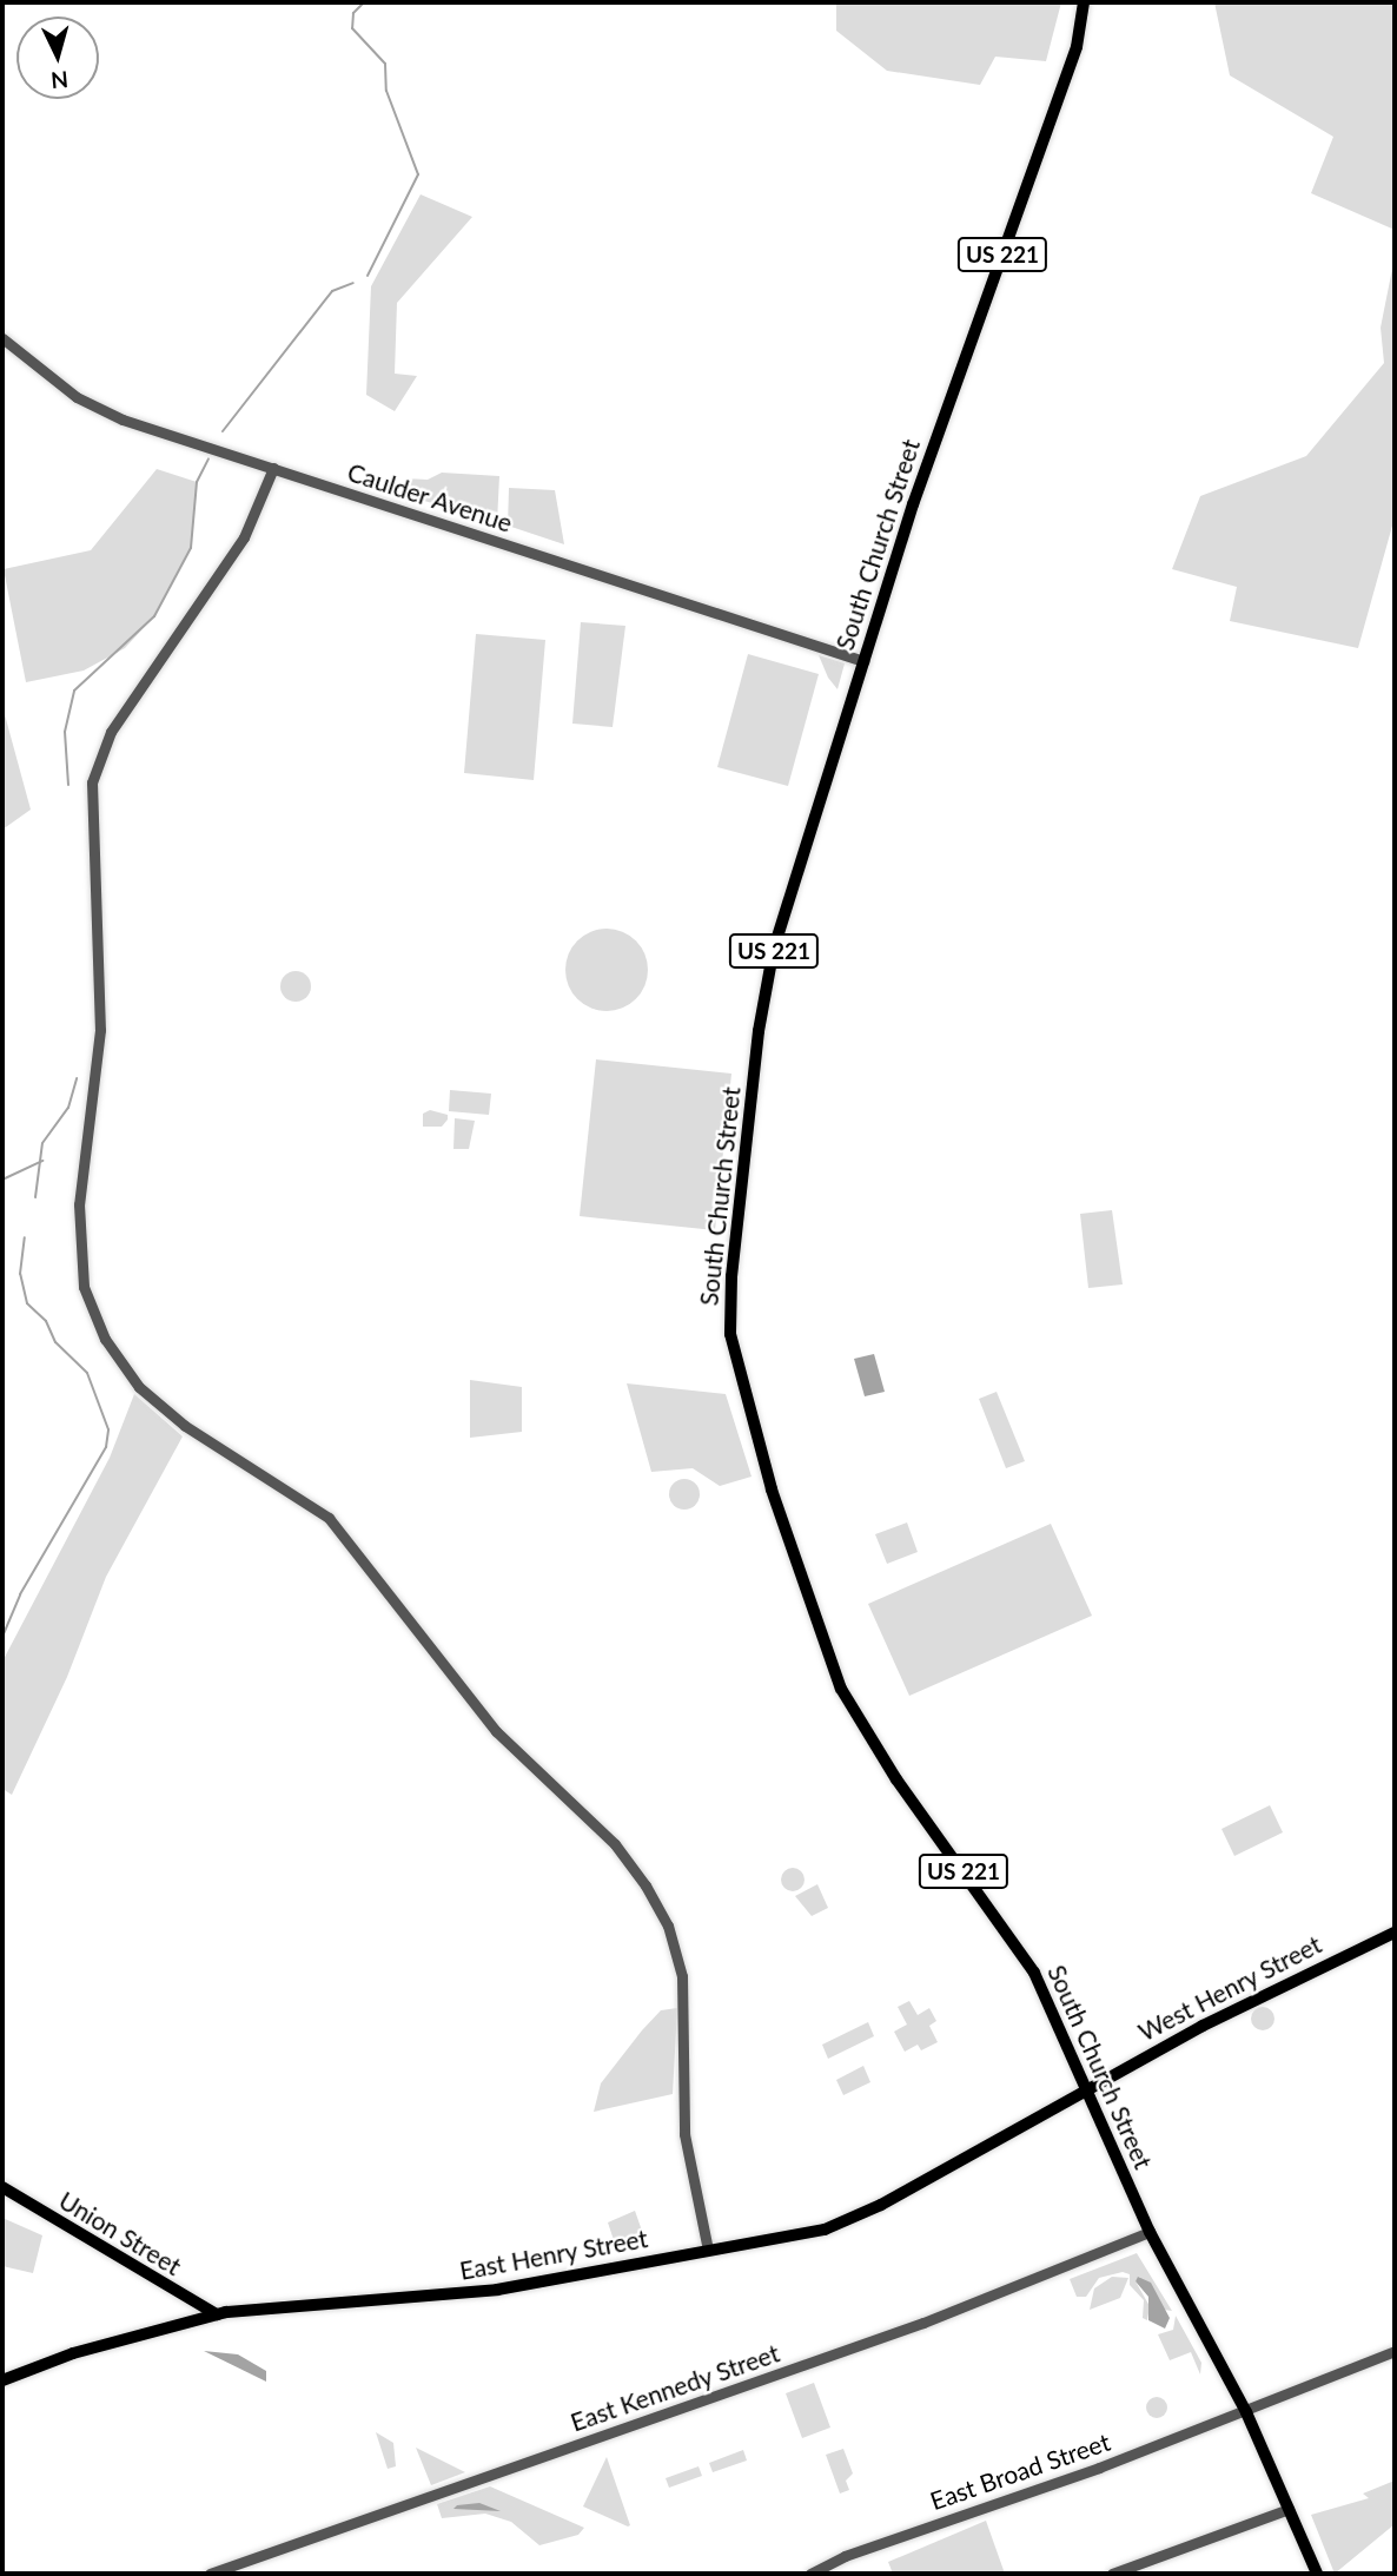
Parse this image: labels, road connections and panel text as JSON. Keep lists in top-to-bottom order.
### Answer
{
  "streets": {
    "main road": [
      "US 221",
      "South Church Street",
      "West Henry Street",
      "Union Street",
      "East Henry Street"
    ],
    "street": ["Caulder Avenue", "East Kennedy Street", "East Broad Street"]
  },
  "crossings": [
    ["US 221", "South Church Street"],
    ["Caulder Avenue", "South Church Street"],
    ["South Church Street", "West Henry Street"],
    ["South Church Street", "East Henry Street"],
    ["South Church Street", "East Kennedy Street"],
    ["South Church Street", "East Broad Street"],
    ["West Henry Street", "East Henry Street"],
    ["Union Street", "East Henry Street"]
  ],
  "north": "bottom"
}
